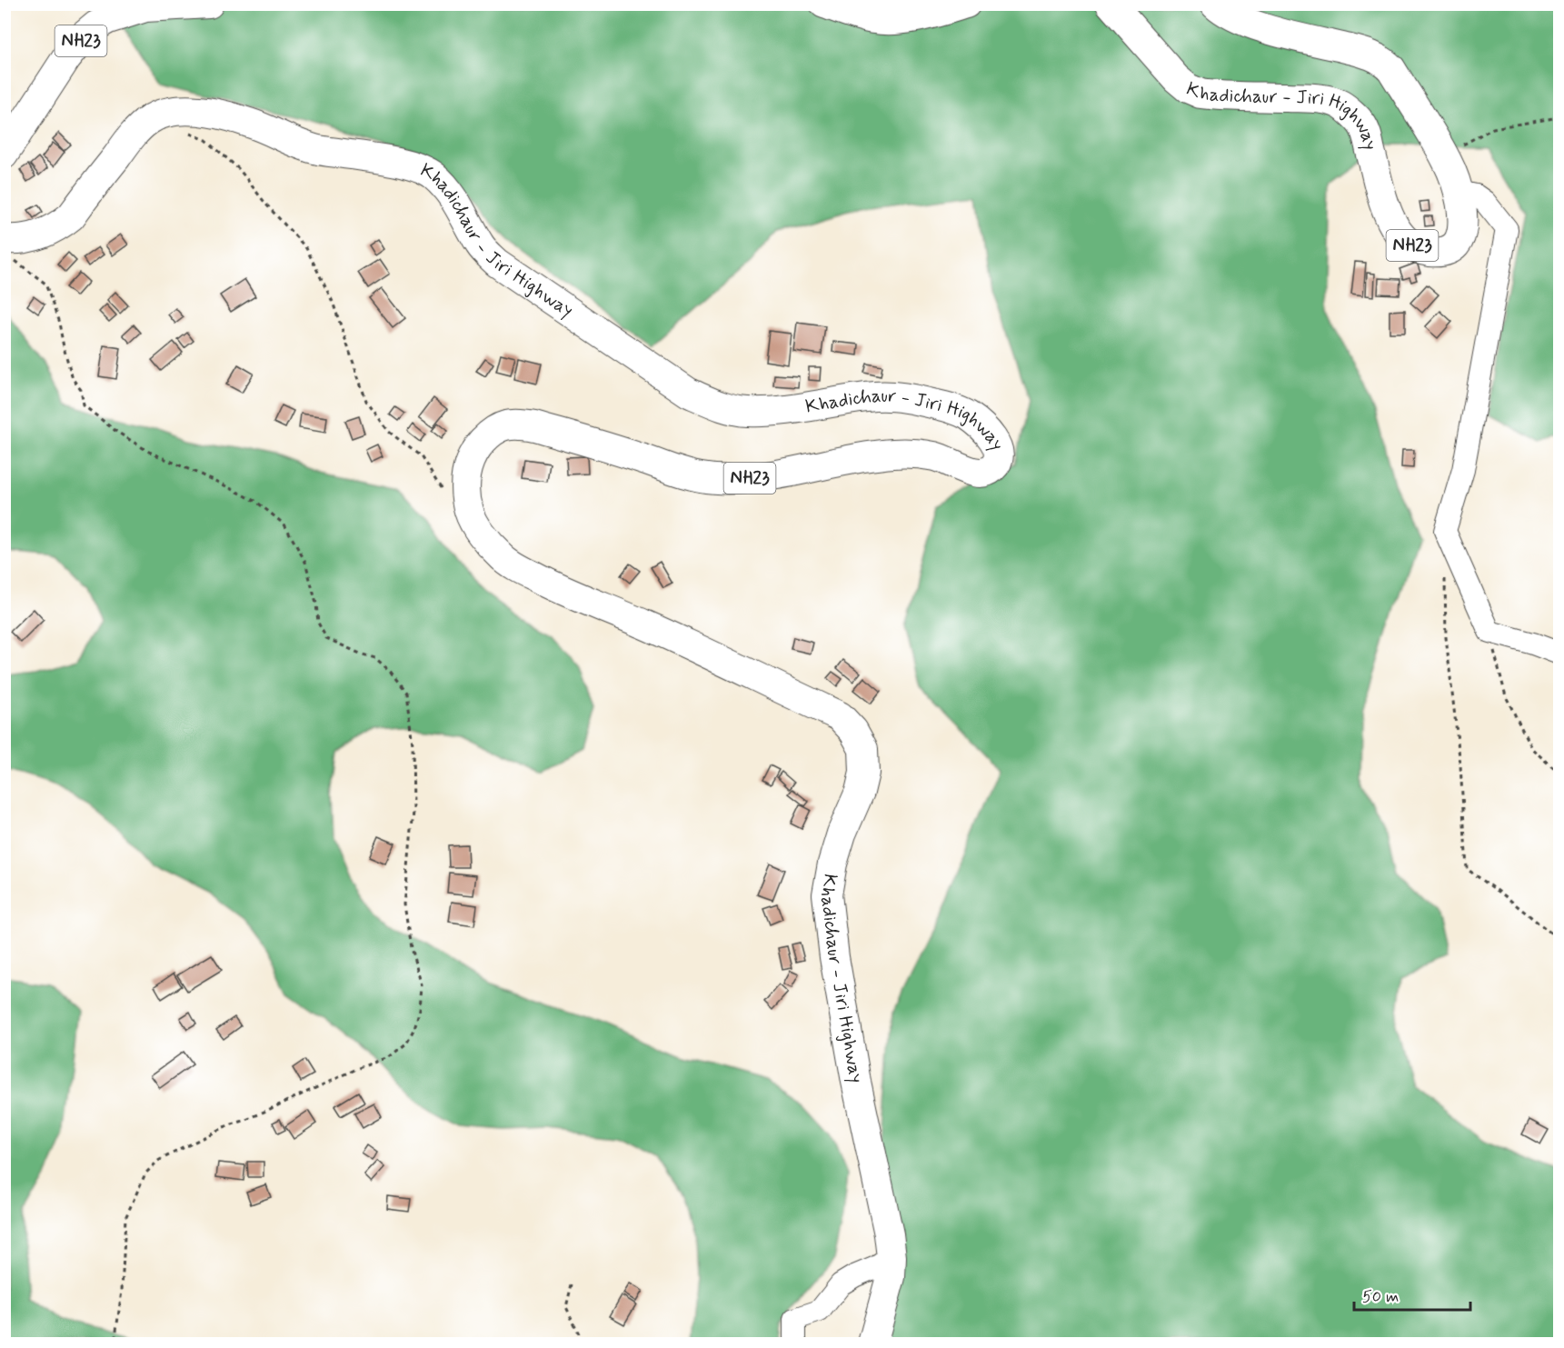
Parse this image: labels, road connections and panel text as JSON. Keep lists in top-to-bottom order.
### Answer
{
  "streets": {
    "main road": ["NH23", "Khadichaur - Jiri Highway"]
  },
  "scale_bar": "50 m"
}
